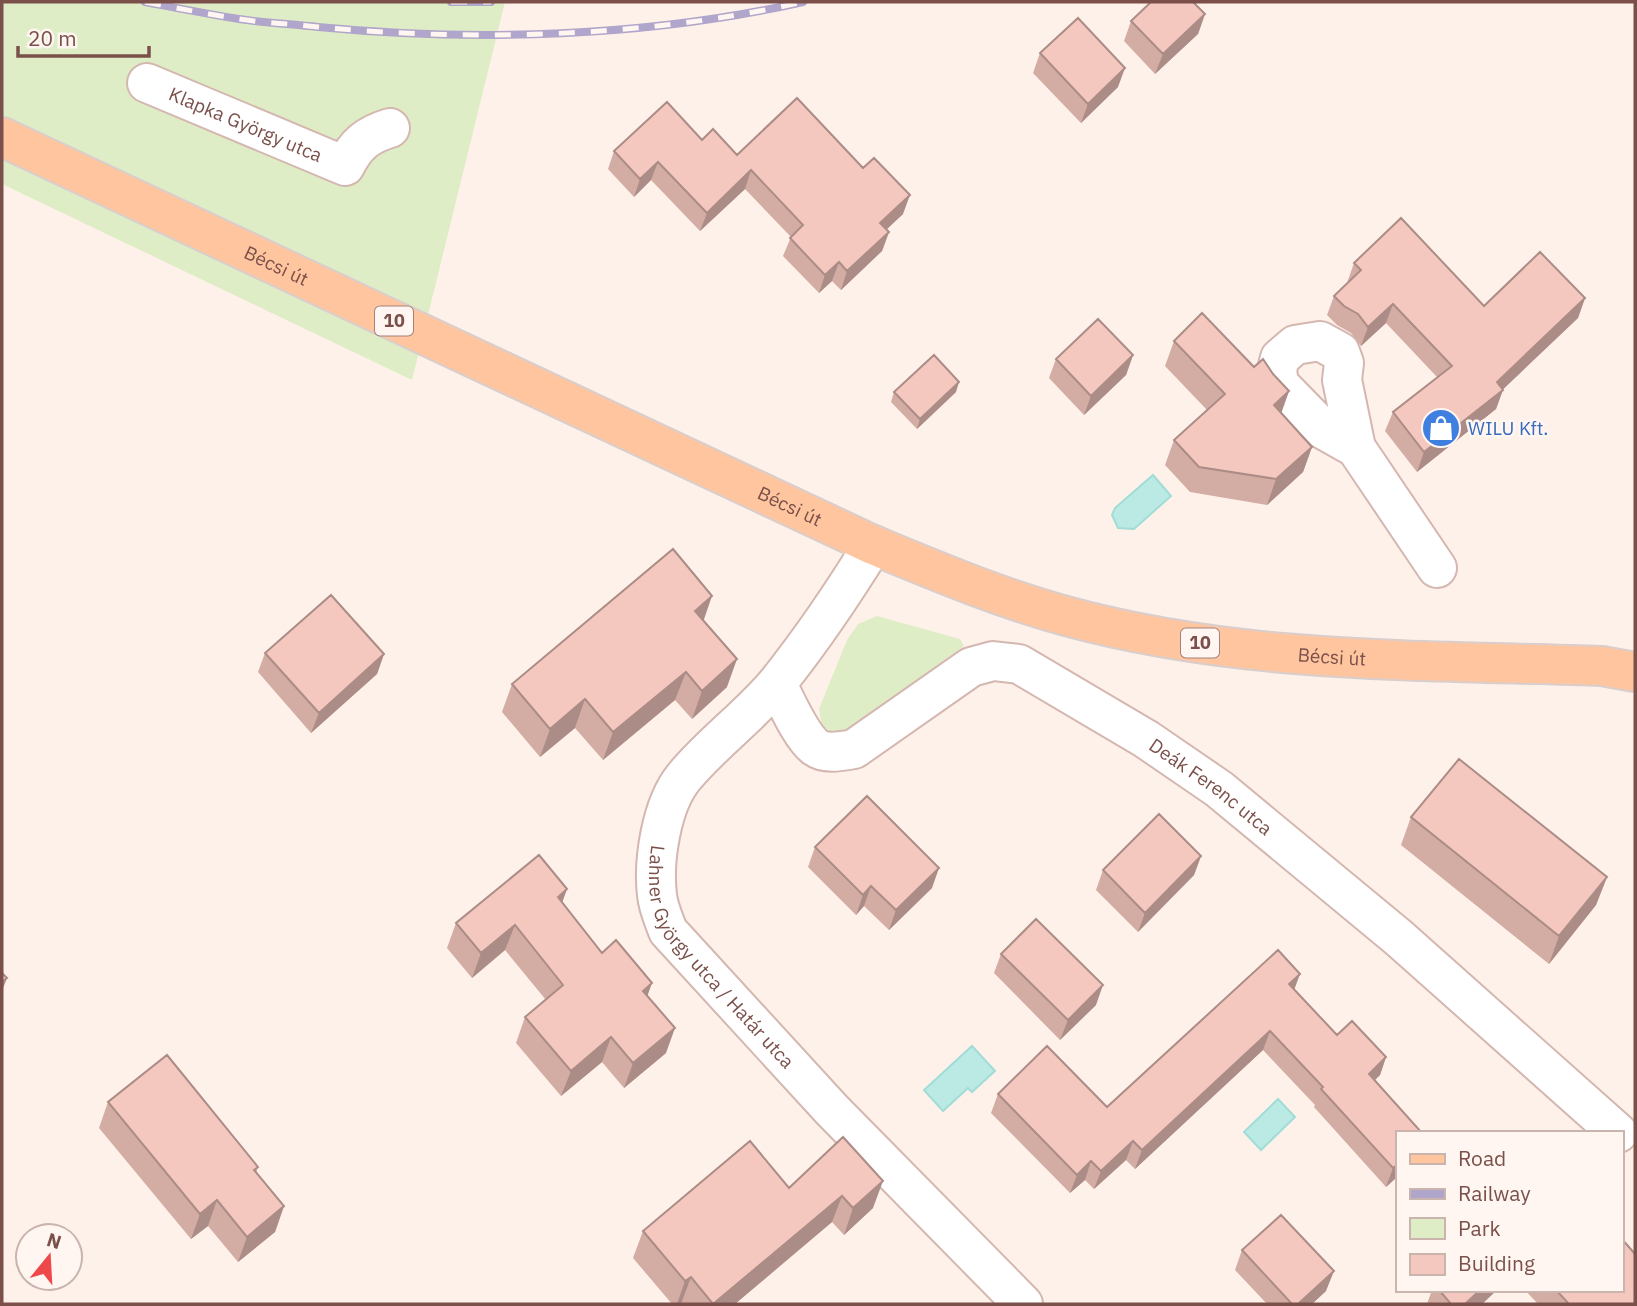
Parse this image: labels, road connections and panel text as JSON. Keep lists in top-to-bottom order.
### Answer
{
  "streets": {
    "main road": ["Bécsi út", "10"],
    "street": ["Klapka György utca", "Deák Ferenc utca", "Lahner György utca / Határ utca"]
  },
  "crossings": [
    ["Bécsi út", "Lahner György utca / Határ utca"],
    ["Deák Ferenc utca", "Lahner György utca / Határ utca"]
  ],
  "places": {
    "shop": ["WILU Kft."]
  },
  "legend": [
    "Road",
    "Railway",
    "Park",
    "Building"
  ],
  "scale_bar": "20 m",
  "north": "top"
}
